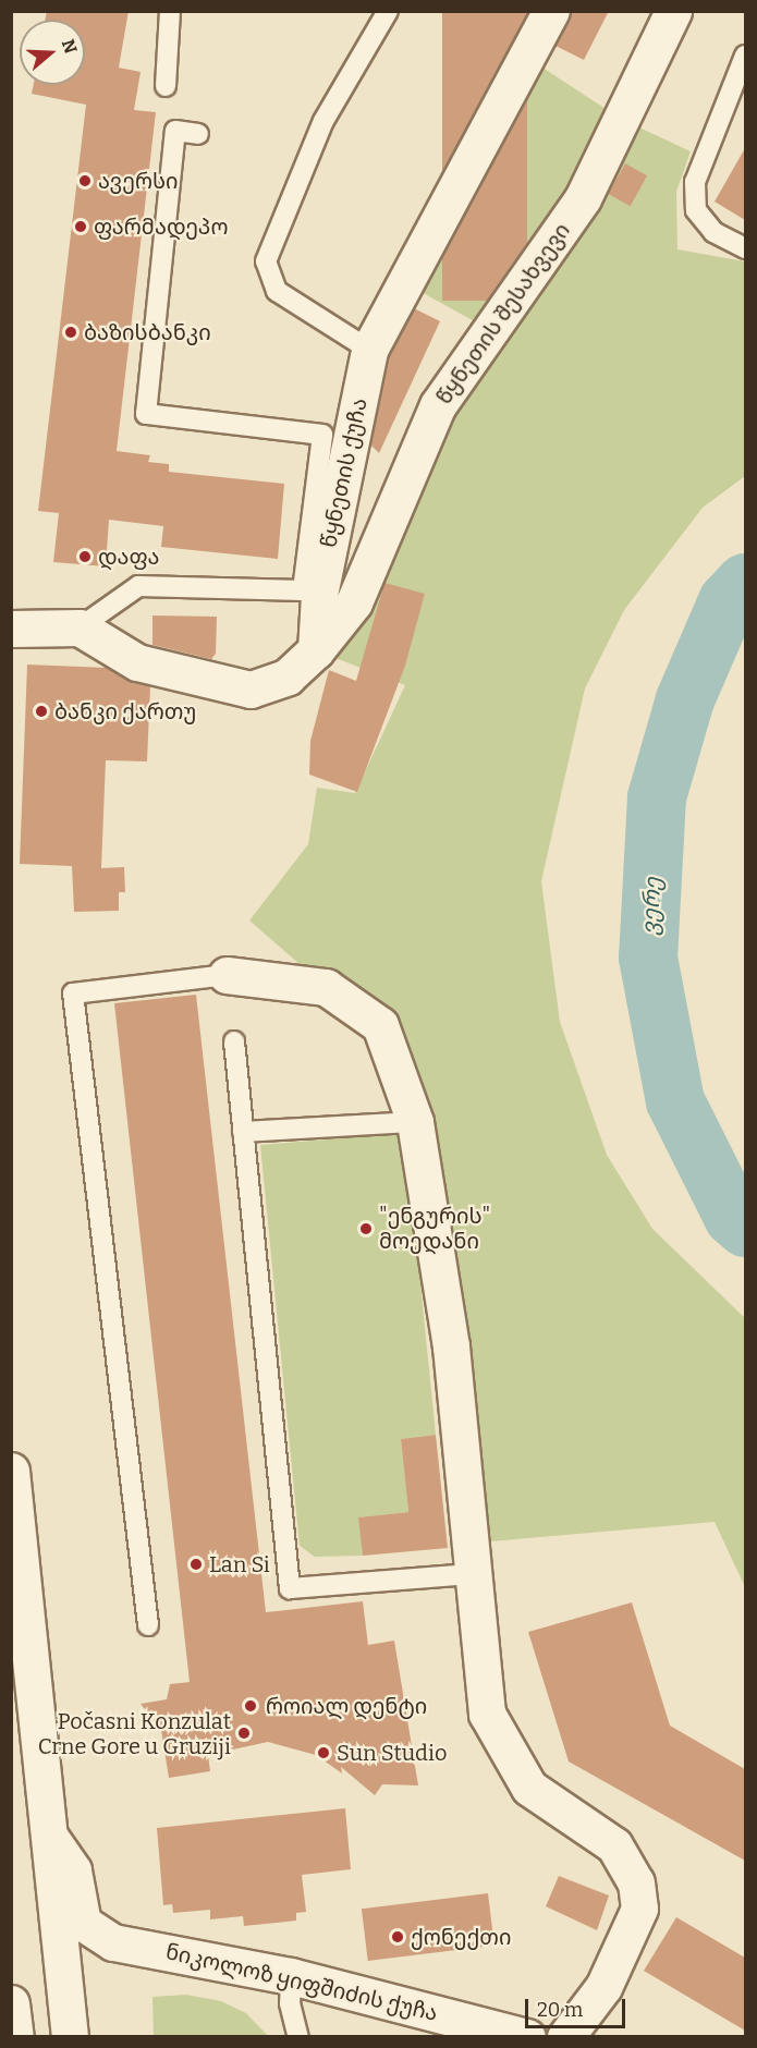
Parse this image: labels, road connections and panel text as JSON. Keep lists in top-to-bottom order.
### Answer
{
  "streets": {
    "street": ["წყნეთის შესახვევი", "წყნეთის ქუჩა", "ნიკოლოზ ყიფშიძის ქუჩა"]
  },
  "crossings": [
    ["წყნეთის შესახვევი", "წყნეთის ქუჩა"]
  ],
  "water": ["ვერე"],
  "places": [
    "ავერსი",
    "ფარმადეპო",
    "ბაზისბანკი",
    "დაფა",
    "ბანკი ქართუ",
    "\"ენგურის\" მოედანი",
    "Lan Si",
    "როიალ დენტი",
    "Počasni Konzulat Crne Gore u Gruziji",
    "Sun Studio",
    "ქონექთი"
  ],
  "scale_bar": "20 m",
  "north": "right"
}
